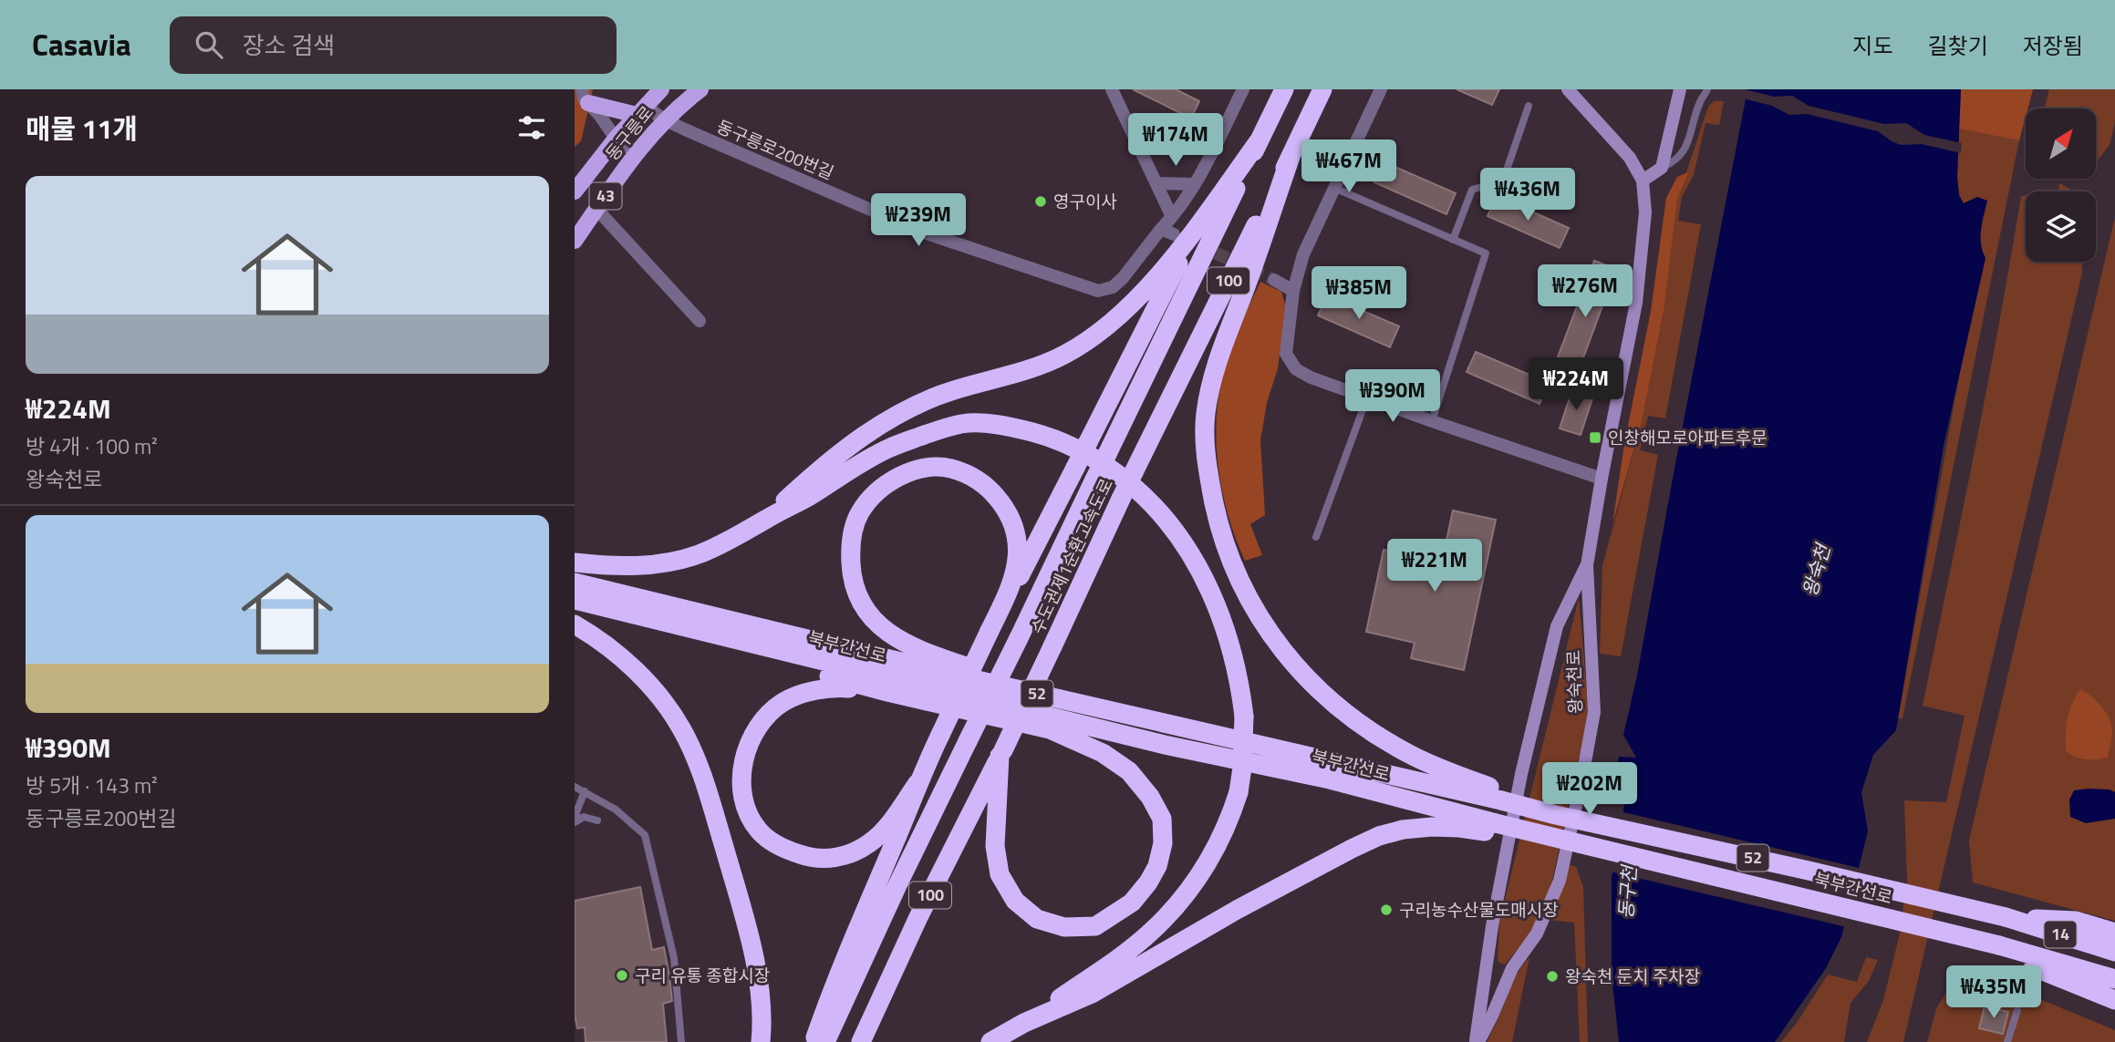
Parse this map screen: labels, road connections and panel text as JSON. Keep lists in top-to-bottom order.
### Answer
{
  "streets": {
    "highway": [
      "100",
      "수도권제1순환고속도로",
      "북부간선로",
      "52",
      "14"
    ],
    "main road": ["동구릉로", "43"],
    "street": ["동구릉로200번길", "왕숙천로"]
  },
  "crossings": [
    ["동구릉로", "동구릉로200번길"]
  ],
  "water": ["왕숙천", "동구천"],
  "places": {
    "other": [
      "영구이사",
      "구리농수산물도매시장",
      "구리 유통 종합시장",
      "왕숙천 둔치 주차장"
    ],
    "transit": ["인창해모로아파트후문"]
  },
  "north": "top right",
  "page": {
    "header": "Casavia",
    "search": "장소 검색",
    "nav": ["지도", "길찾기", "저장됨"],
    "heading": "매물 11개",
    "price": [
      "₩174M",
      "₩467M",
      "₩436M",
      "₩239M",
      "₩276M",
      "₩385M",
      "₩224M",
      "₩390M",
      "₩221M",
      "₩202M",
      "₩435M"
    ],
    "list": [
      {
        "name": "₩224M",
        "note": "방 4개 · 100 m² · 왕숙천로"
      },
      {
        "name": "₩390M",
        "note": "방 5개 · 143 m² · 동구릉로200번길"
      }
    ]
  }
}
